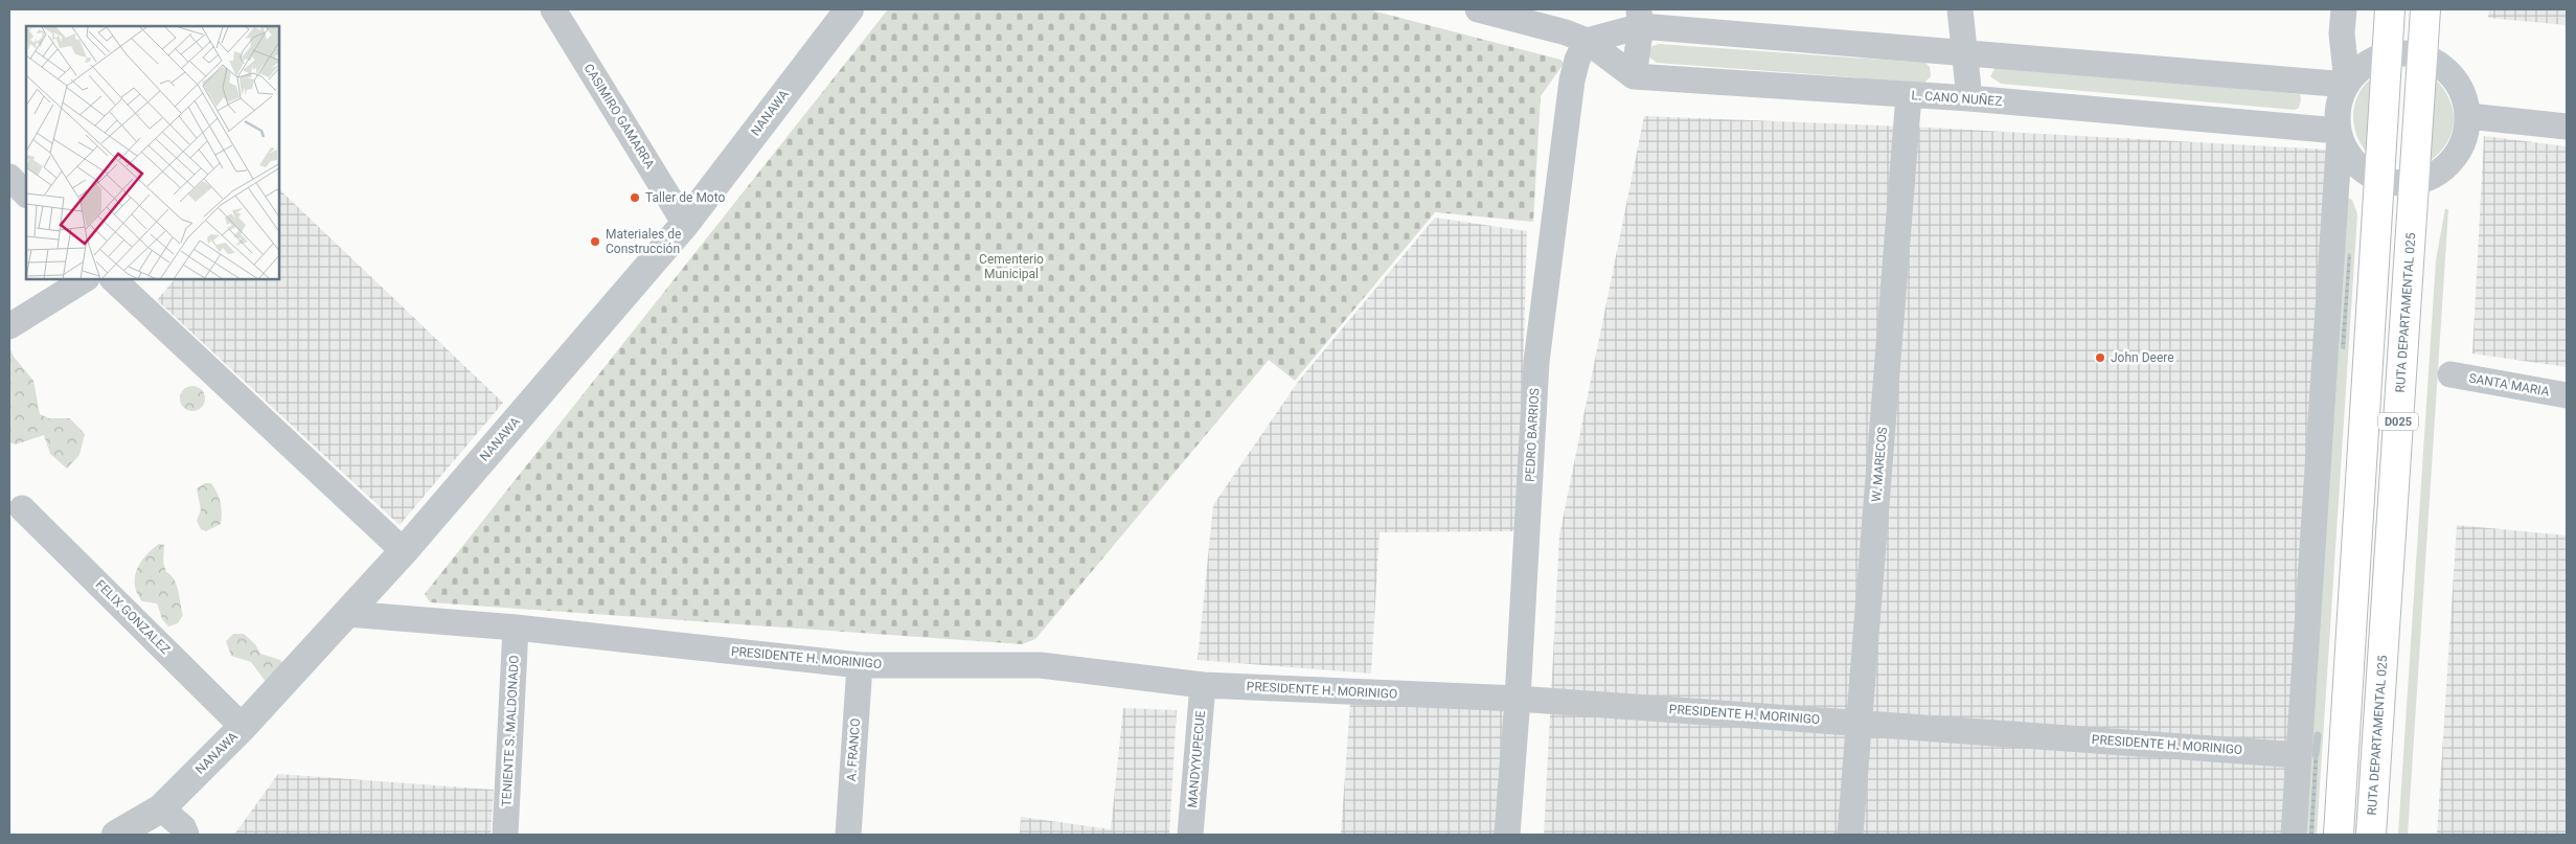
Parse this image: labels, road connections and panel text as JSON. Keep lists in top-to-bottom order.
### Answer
{
  "streets": {
    "highway": ["RUTA DEPARTAMENTAL 025", "D025"],
    "street": [
      "L. CANO NUÑEZ",
      "NANAWA",
      "CASIMIRO GAMARRA",
      "SANTA MARIA",
      "PEDRO BARRIOS",
      "W. MARECOS",
      "FELIX GONZALEZ",
      "PRESIDENTE H. MORINIGO",
      "TENIENTE S. MALDONADO",
      "A. FRANCO",
      "MANDYYUPECUE"
    ]
  },
  "crossings": [
    ["L. CANO NUÑEZ", "W. MARECOS"],
    ["NANAWA", "CASIMIRO GAMARRA"],
    ["NANAWA", "FELIX GONZALEZ"],
    ["NANAWA", "PRESIDENTE H. MORINIGO"],
    ["PEDRO BARRIOS", "PRESIDENTE H. MORINIGO"],
    ["W. MARECOS", "PRESIDENTE H. MORINIGO"],
    ["PRESIDENTE H. MORINIGO", "TENIENTE S. MALDONADO"],
    ["PRESIDENTE H. MORINIGO", "A. FRANCO"],
    ["PRESIDENTE H. MORINIGO", "MANDYYUPECUE"]
  ],
  "parks": ["Cementerio Municipal"],
  "places": ["Taller de Moto", "Materiales de Construcción", "John Deere"]
}
